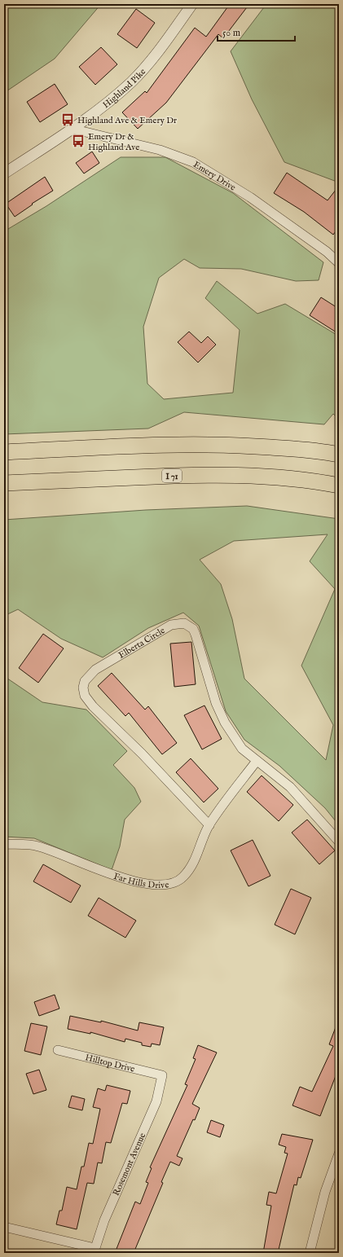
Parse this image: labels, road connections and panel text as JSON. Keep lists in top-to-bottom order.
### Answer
{
  "streets": {
    "highway": ["I 71"],
    "street": [
      "Highland Pike",
      "Emery Drive",
      "Elberta Circle",
      "Far Hills Drive",
      "Hilltop Drive",
      "Rosemont Avenue"
    ]
  },
  "crossings": [
    ["Highland Pike", "Emery Drive"],
    ["Elberta Circle", "Far Hills Drive"],
    ["Hilltop Drive", "Rosemont Avenue"]
  ],
  "places": {
    "bus stop": ["Highland Ave & Emery Dr", "Emery Dr & Highland Ave"]
  },
  "scale_bar": "50 m"
}
